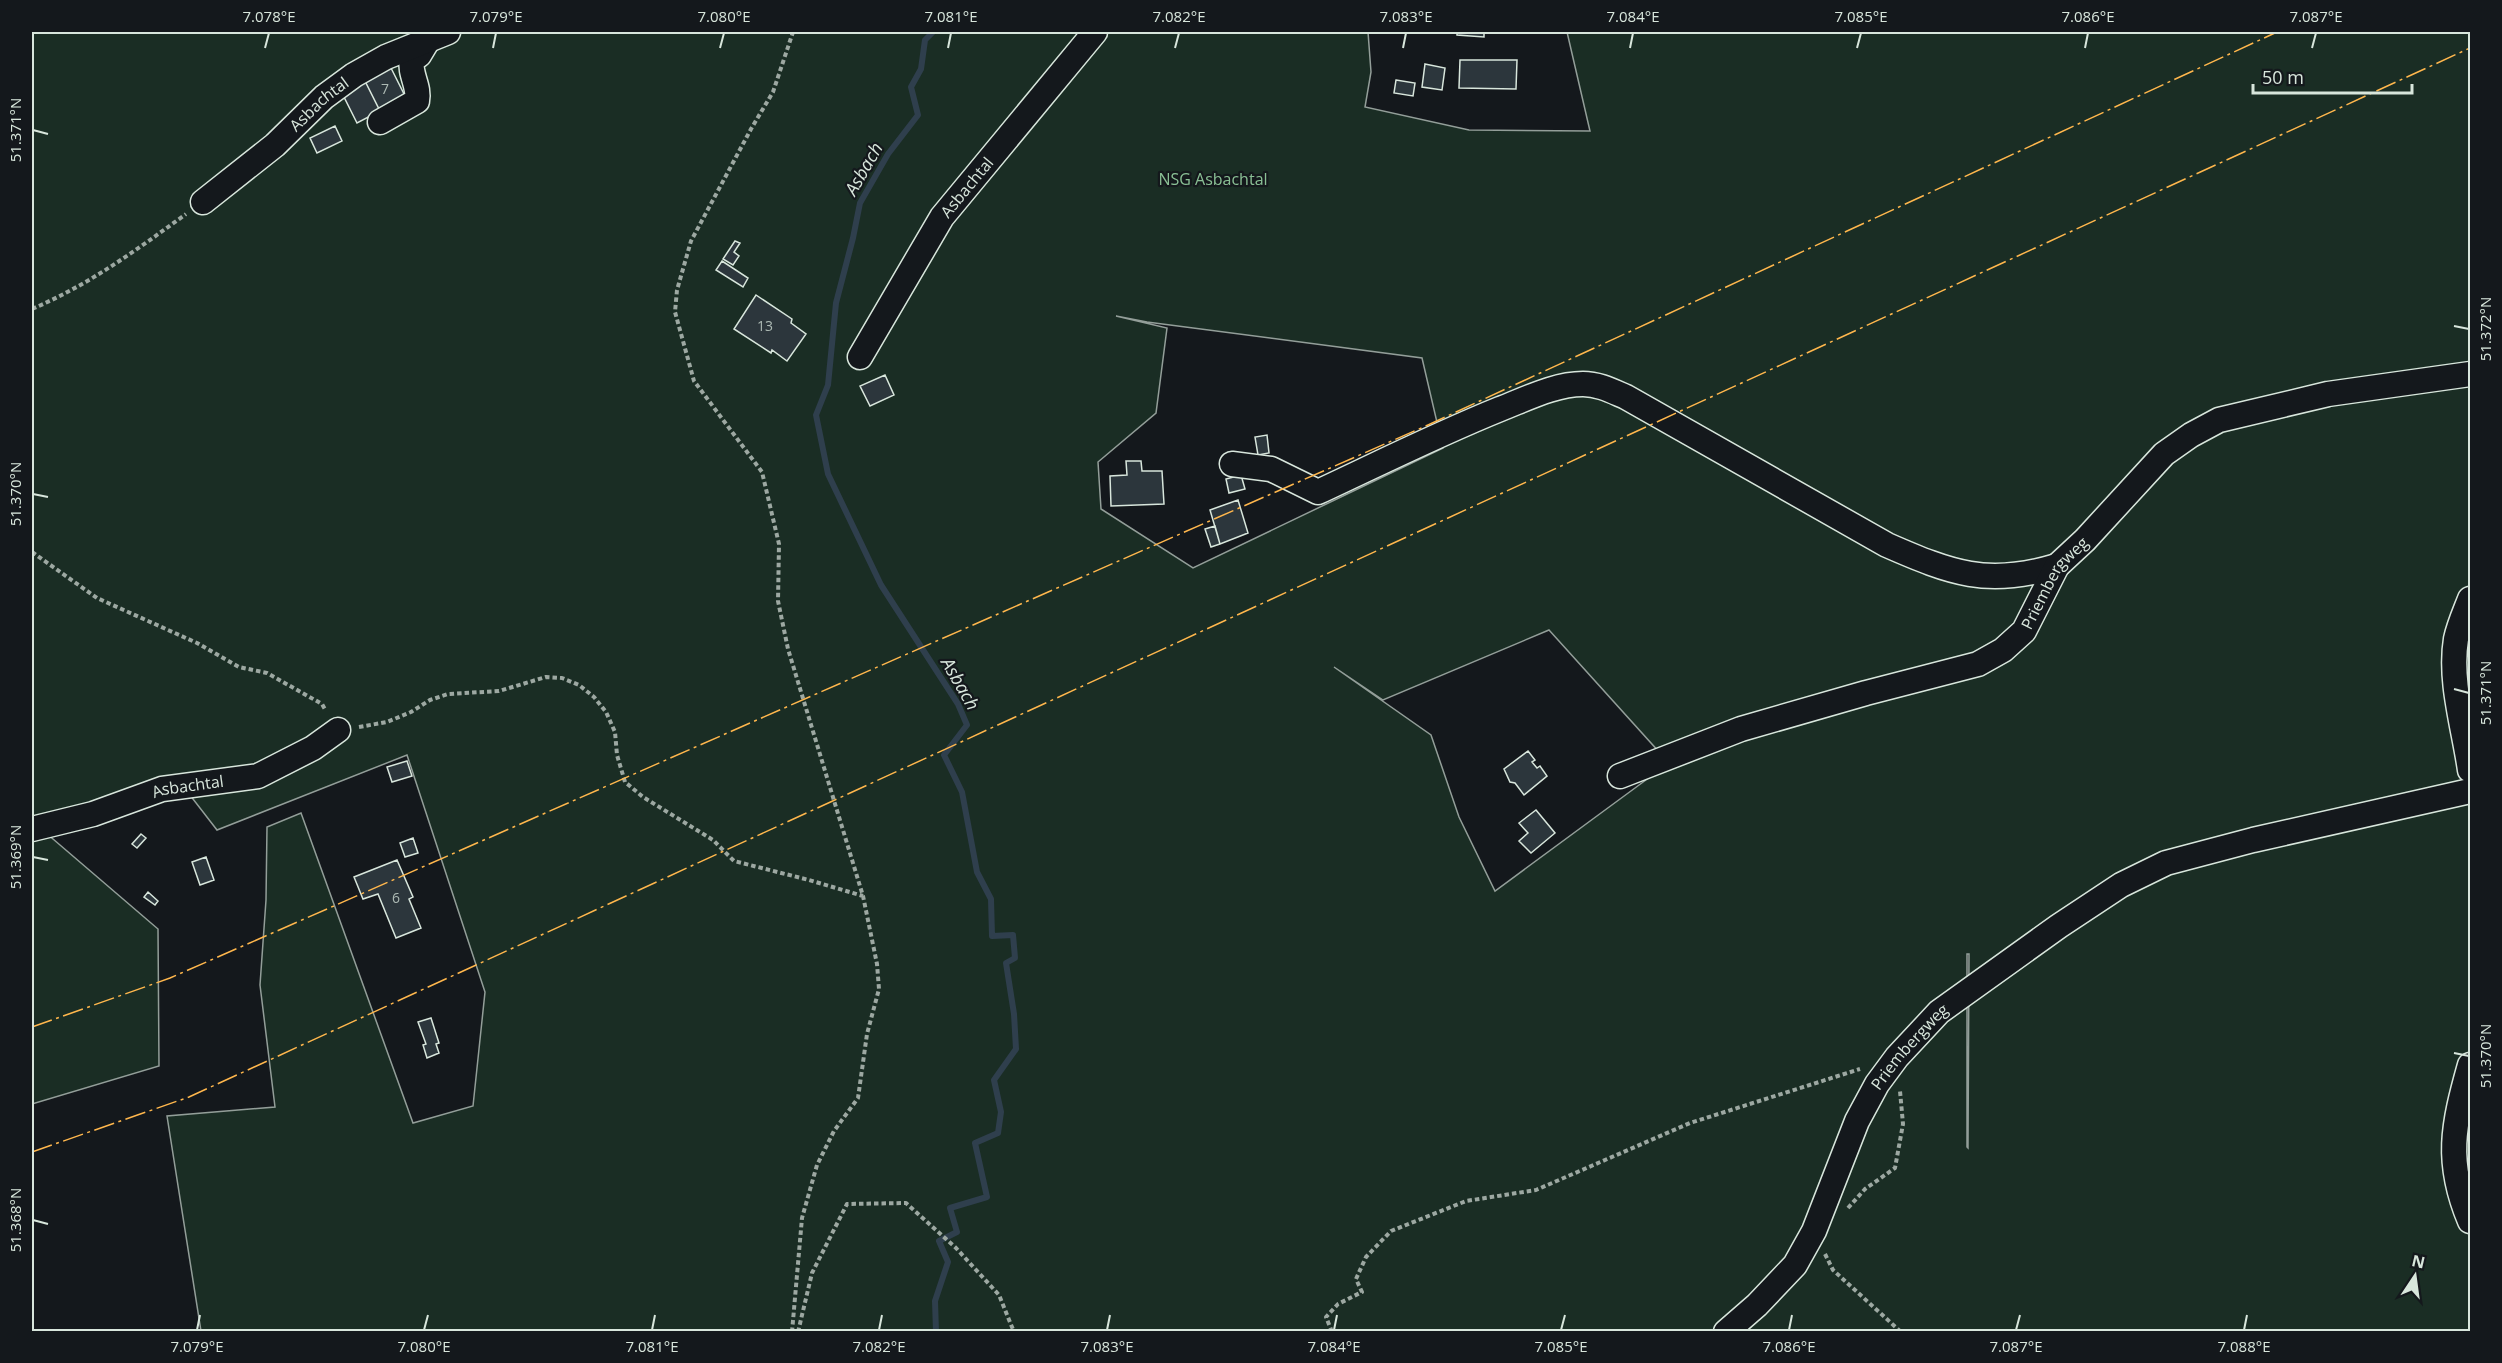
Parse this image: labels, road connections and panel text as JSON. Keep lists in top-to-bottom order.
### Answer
{
  "streets": {
    "street": ["Asbachtal", "Priembergweg"]
  },
  "water": ["Asbach"],
  "parks": ["NSG Asbachtal"],
  "house_numbers": ["7", "13", "6"],
  "scale_bar": "50 m",
  "north": "top",
  "coordinates": [
    "7.078°E",
    "7.079°E",
    "7.080°E",
    "7.081°E",
    "7.082°E",
    "7.083°E",
    "7.084°E",
    "7.085°E",
    "7.086°E",
    "7.087°E",
    "51.371°N",
    "51.372°N",
    "51.370°N",
    "51.369°N",
    "51.368°N",
    "7.088°E"
  ]
}
